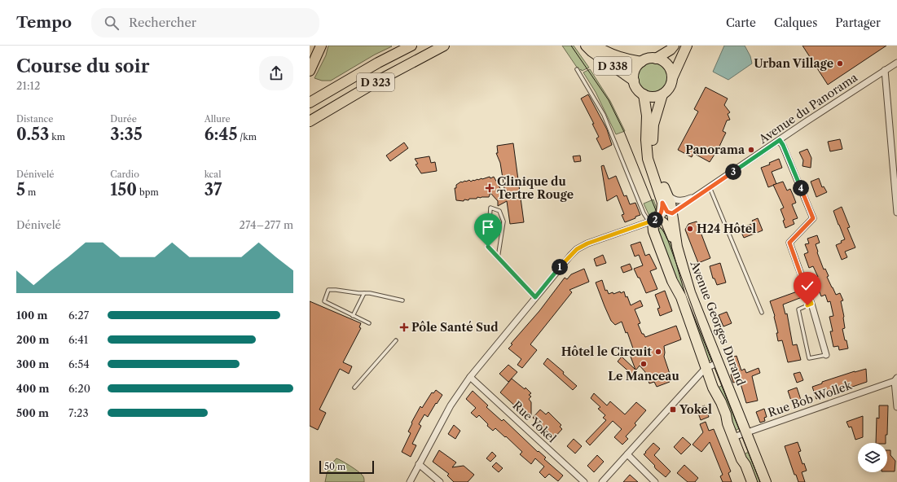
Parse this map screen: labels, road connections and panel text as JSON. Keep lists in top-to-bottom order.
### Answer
{
  "streets": {
    "main road": ["D 338", "D 323", "Avenue Georges Durand"],
    "street": ["Avenue du Panorama", "Rue Bob Wollek", "Rue Yokel"]
  },
  "crossings": [
    ["D 338", "Avenue Georges Durand"],
    ["Avenue du Panorama", "Avenue Georges Durand"],
    ["Avenue Georges Durand", "Rue Bob Wollek"]
  ],
  "places": {
    "other": [
      "Urban Village",
      "Panorama",
      "H24 Hôtel",
      "Hôtel le Circuit",
      "Le Manceau"
    ],
    "health": ["Clinique du Tertre Rouge", "Pôle Santé Sud"],
    "transit": ["Yokel"]
  },
  "scale_bar": "50 m",
  "page": {
    "header": "Tempo",
    "search": "Rechercher",
    "nav": ["Carte", "Calques", "Partager"],
    "heading": ["Course du soir", "21:12"],
    "stats": [
      ["Distance", "0.53 km"],
      ["Durée", "3:35"],
      ["Allure", "6:45 /km"],
      ["Dénivelé", "5 m"],
      ["Cardio", "150 bpm"],
      ["kcal", "37"]
    ],
    "pins": [
      "3",
      "4",
      "2",
      "1"
    ],
    "chart": ["Dénivelé", "274–277 m"],
    "list": [
      {
        "name": "100 m",
        "note": "6:27"
      },
      {
        "name": "200 m",
        "note": "6:41"
      },
      {
        "name": "300 m",
        "note": "6:54"
      },
      {
        "name": "400 m",
        "note": "6:20"
      },
      {
        "name": "500 m",
        "note": "7:23"
      }
    ],
    "scale": "50 m"
  }
}
